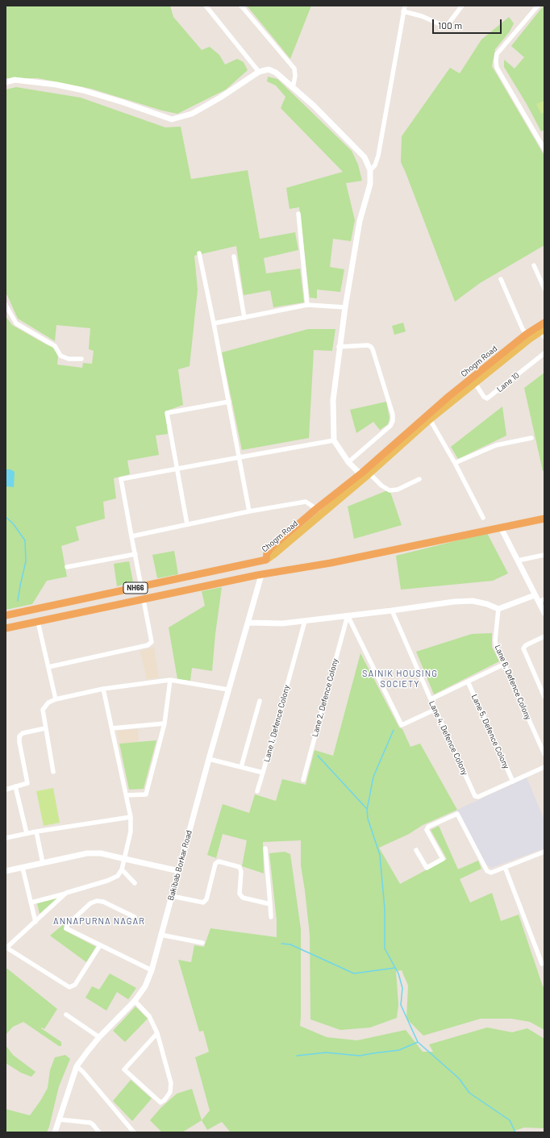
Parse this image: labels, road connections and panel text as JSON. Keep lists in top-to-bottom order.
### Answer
{
  "streets": {
    "highway": ["Chogm Road", "NH66"],
    "street": [
      "Lane 10",
      "Lane 6, Defence Colony",
      "Lane 2, Defence Colony",
      "Lane 1, Defence Colony",
      "Lane 5, Defence Colony",
      "Lane 4, Defence Colony",
      "Bakibab Borkar Road"
    ]
  },
  "crossings": [
    ["Chogm Road", "Lane 10"],
    ["Chogm Road", "NH66"],
    ["NH66", "Bakibab Borkar Road"],
    ["Lane 1, Defence Colony", "Bakibab Borkar Road"],
    ["Lane 5, Defence Colony", "Lane 4, Defence Colony"]
  ],
  "districts": ["SAINIK HOUSING SOCIETY", "ANNAPURNA NAGAR"],
  "scale_bar": "100 m"
}
